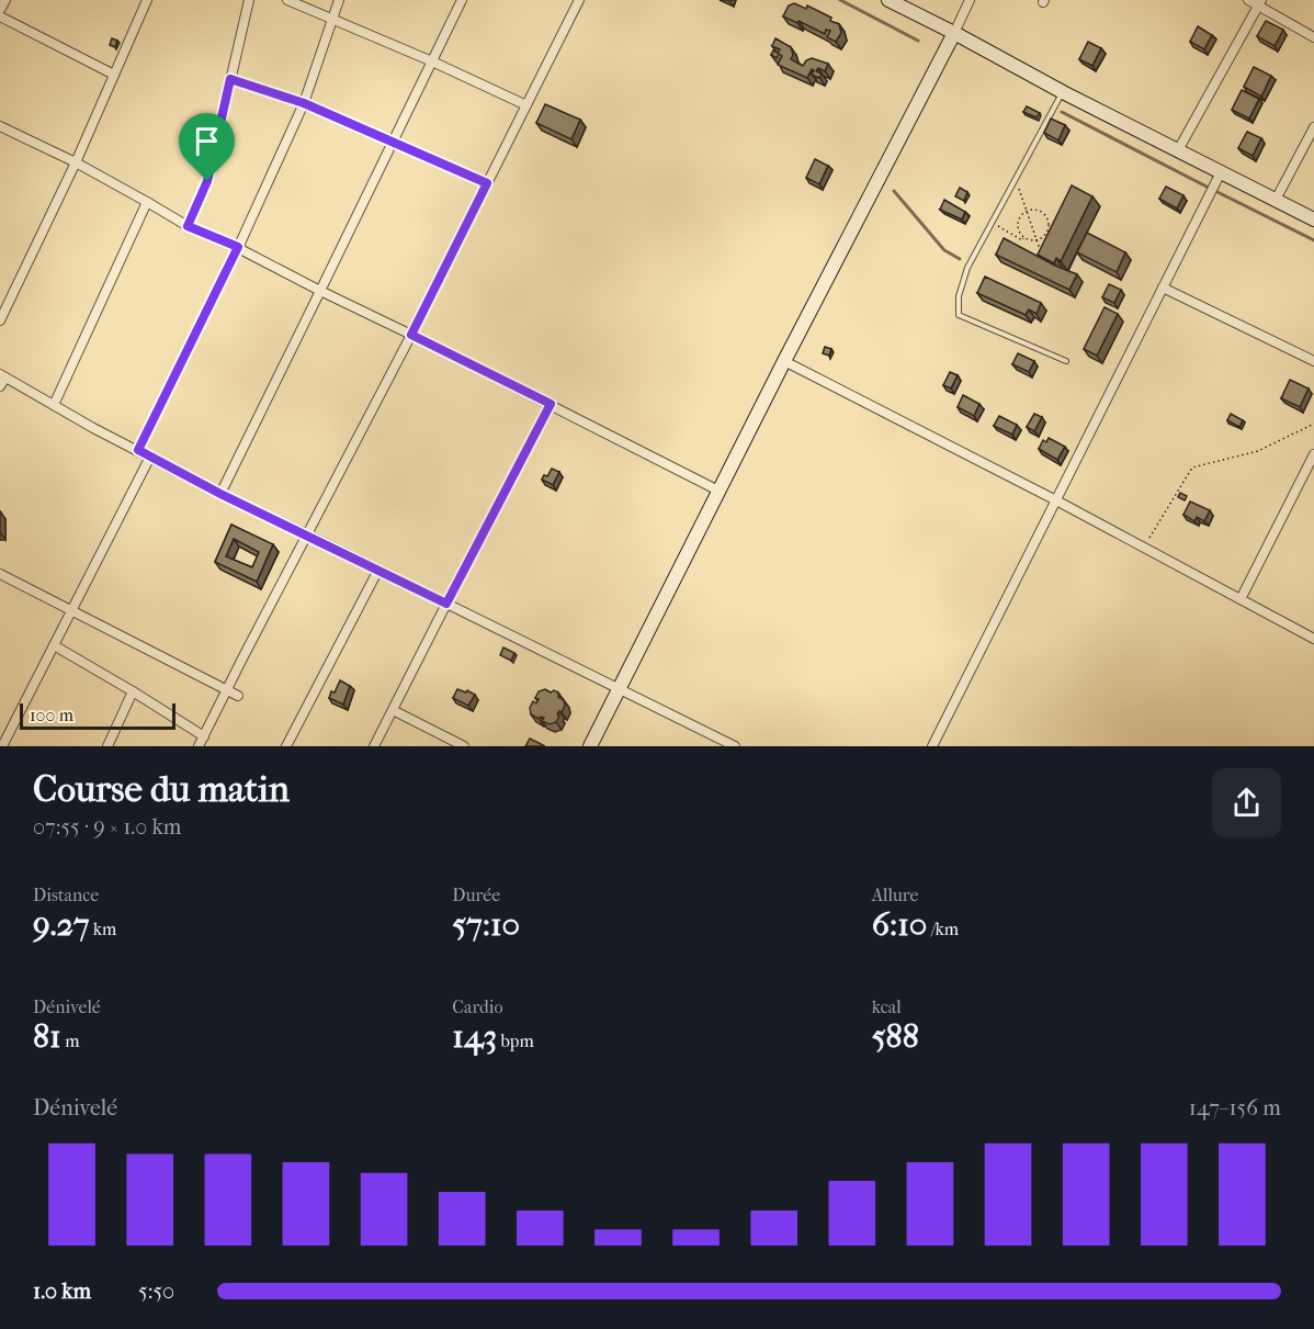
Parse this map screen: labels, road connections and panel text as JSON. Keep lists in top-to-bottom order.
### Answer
{
  "scale_bar": "100 m",
  "page": {
    "scale": "100 m",
    "heading": ["Course du matin", "07:55 · 9 × 1.0 km"],
    "stats": [
      ["Distance", "9.27 km"],
      ["Durée", "57:10"],
      ["Allure", "6:10 /km"],
      ["Dénivelé", "81 m"],
      ["Cardio", "143 bpm"],
      ["kcal", "588"]
    ],
    "chart": ["Dénivelé", "147–156 m"],
    "list": [
      {
        "name": "1.0 km",
        "note": "5:50"
      }
    ]
  }
}
